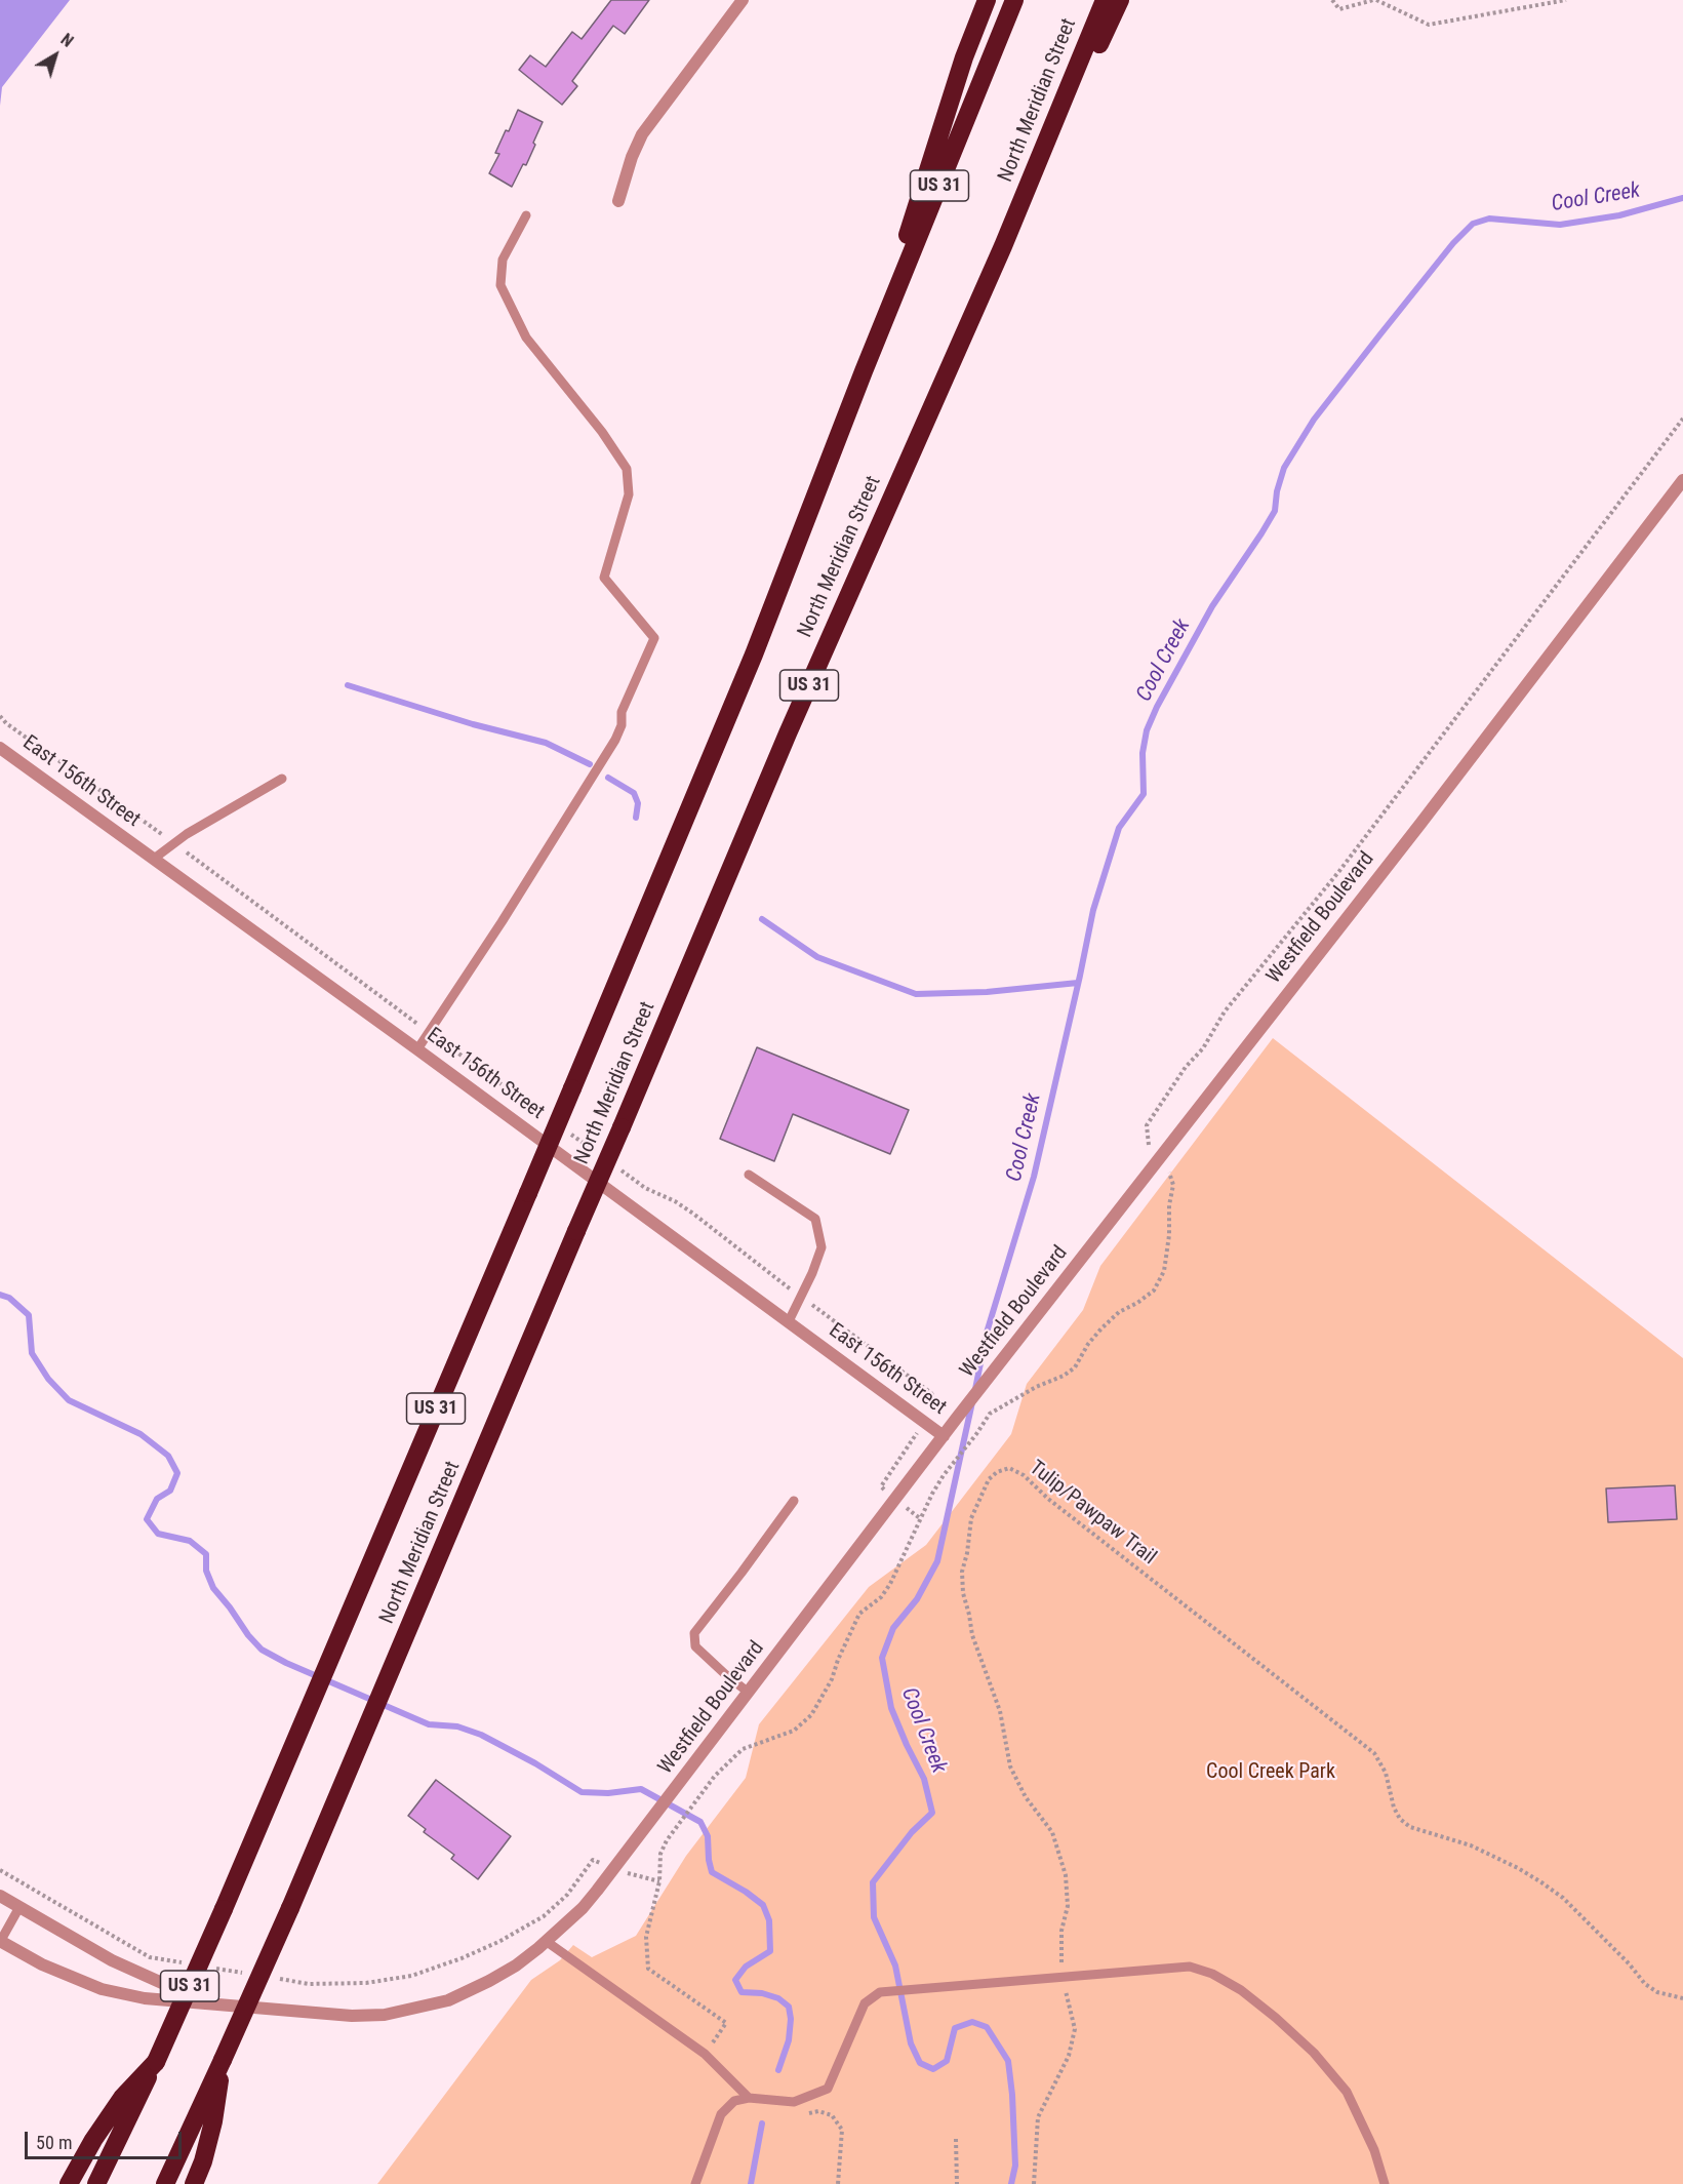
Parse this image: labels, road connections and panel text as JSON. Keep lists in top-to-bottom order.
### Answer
{
  "streets": {
    "highway": ["North Meridian Street", "US 31"],
    "street": ["East 156th Street", "Westfield Boulevard"],
    "path": ["Tulip/Pawpaw Trail"]
  },
  "crossings": [
    ["East 156th Street", "Westfield Boulevard"]
  ],
  "water": ["Cool Creek"],
  "parks": ["Cool Creek Park"],
  "scale_bar": "50 m",
  "north": "top right"
}
